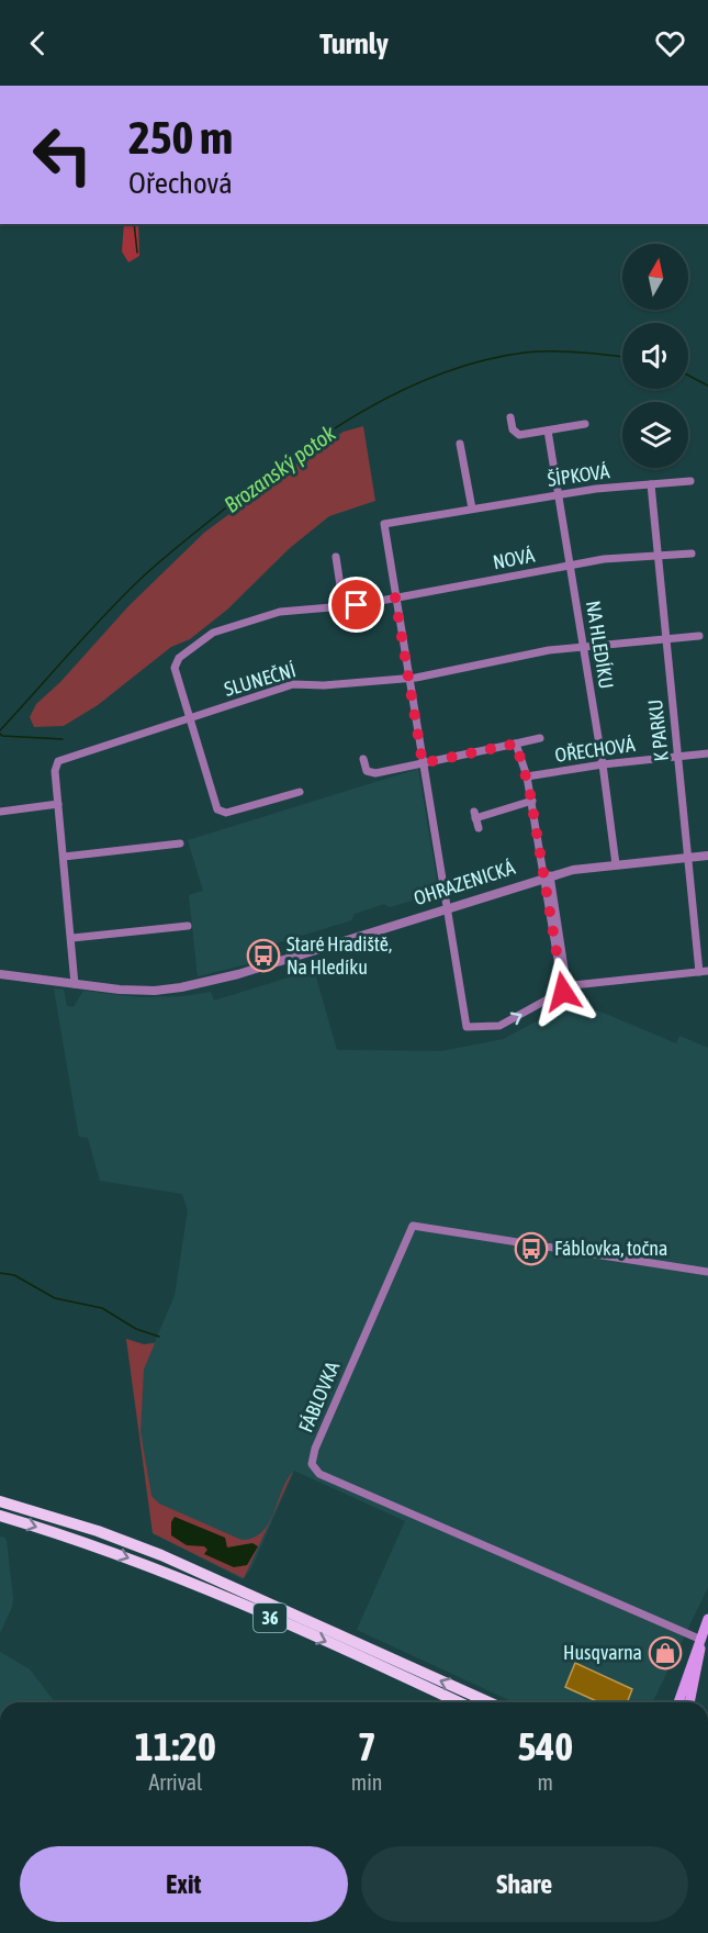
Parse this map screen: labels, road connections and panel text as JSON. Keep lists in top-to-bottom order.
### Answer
{
  "streets": {
    "main road": ["36"],
    "street": [
      "ŠÍPKOVÁ",
      "NOVÁ",
      "NA HLEDÍKU",
      "SLUNEČNÍ",
      "K PARKU",
      "OŘECHOVÁ",
      "OHRAZENICKÁ",
      "FÁBLOVKA"
    ]
  },
  "crossings": [
    ["ŠÍPKOVÁ", "NOVÁ"],
    ["ŠÍPKOVÁ", "NA HLEDÍKU"],
    ["ŠÍPKOVÁ", "K PARKU"],
    ["NOVÁ", "NA HLEDÍKU"],
    ["NOVÁ", "SLUNEČNÍ"],
    ["NOVÁ", "K PARKU"],
    ["NA HLEDÍKU", "SLUNEČNÍ"],
    ["NA HLEDÍKU", "OŘECHOVÁ"],
    ["NA HLEDÍKU", "OHRAZENICKÁ"],
    ["SLUNEČNÍ", "K PARKU"],
    ["SLUNEČNÍ", "OHRAZENICKÁ"],
    ["K PARKU", "OŘECHOVÁ"],
    ["K PARKU", "OHRAZENICKÁ"]
  ],
  "water": ["Brozanský potok"],
  "places": {
    "bus stop": ["Staré Hradiště, Na Hledíku", "Fáblovka, točna"],
    "shop": ["Husqvarna"]
  },
  "north": "top",
  "page": {
    "header": "Turnly",
    "turn": ["250 m", "Ořechová"],
    "eta": [
      "11:20",
      "Arrival",
      "7",
      "min",
      "540",
      "m"
    ],
    "buttons": ["Exit", "Share"]
  }
}
